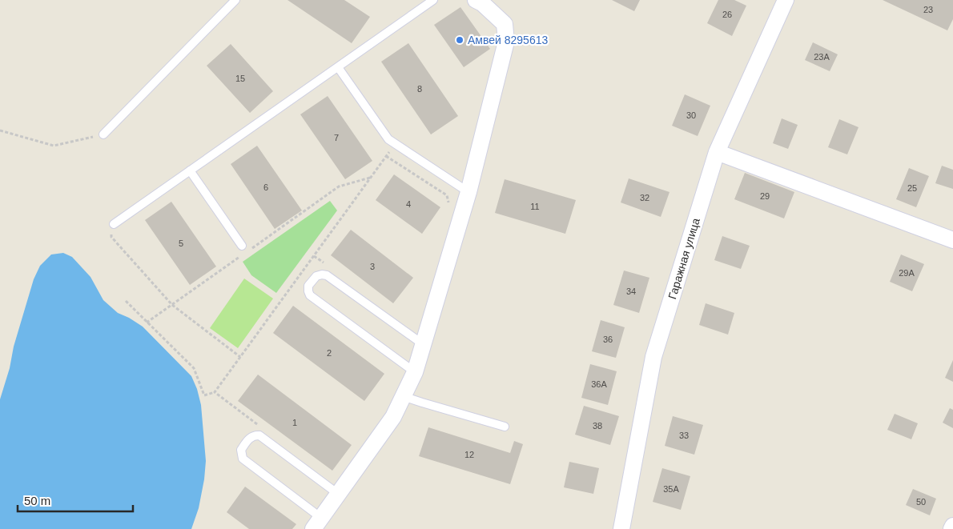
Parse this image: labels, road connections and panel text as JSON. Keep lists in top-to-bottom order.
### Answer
{
  "streets": {
    "street": ["Гаражная улица"]
  },
  "places": ["Амвей 8295613"],
  "house_numbers": [
    "23",
    "26",
    "23А",
    "15",
    "8",
    "30",
    "7",
    "6",
    "25",
    "29",
    "32",
    "4",
    "11",
    "5",
    "3",
    "29А",
    "34",
    "36",
    "2",
    "36А",
    "1",
    "38",
    "33",
    "12",
    "35А",
    "50"
  ],
  "scale_bar": "50 m"
}
